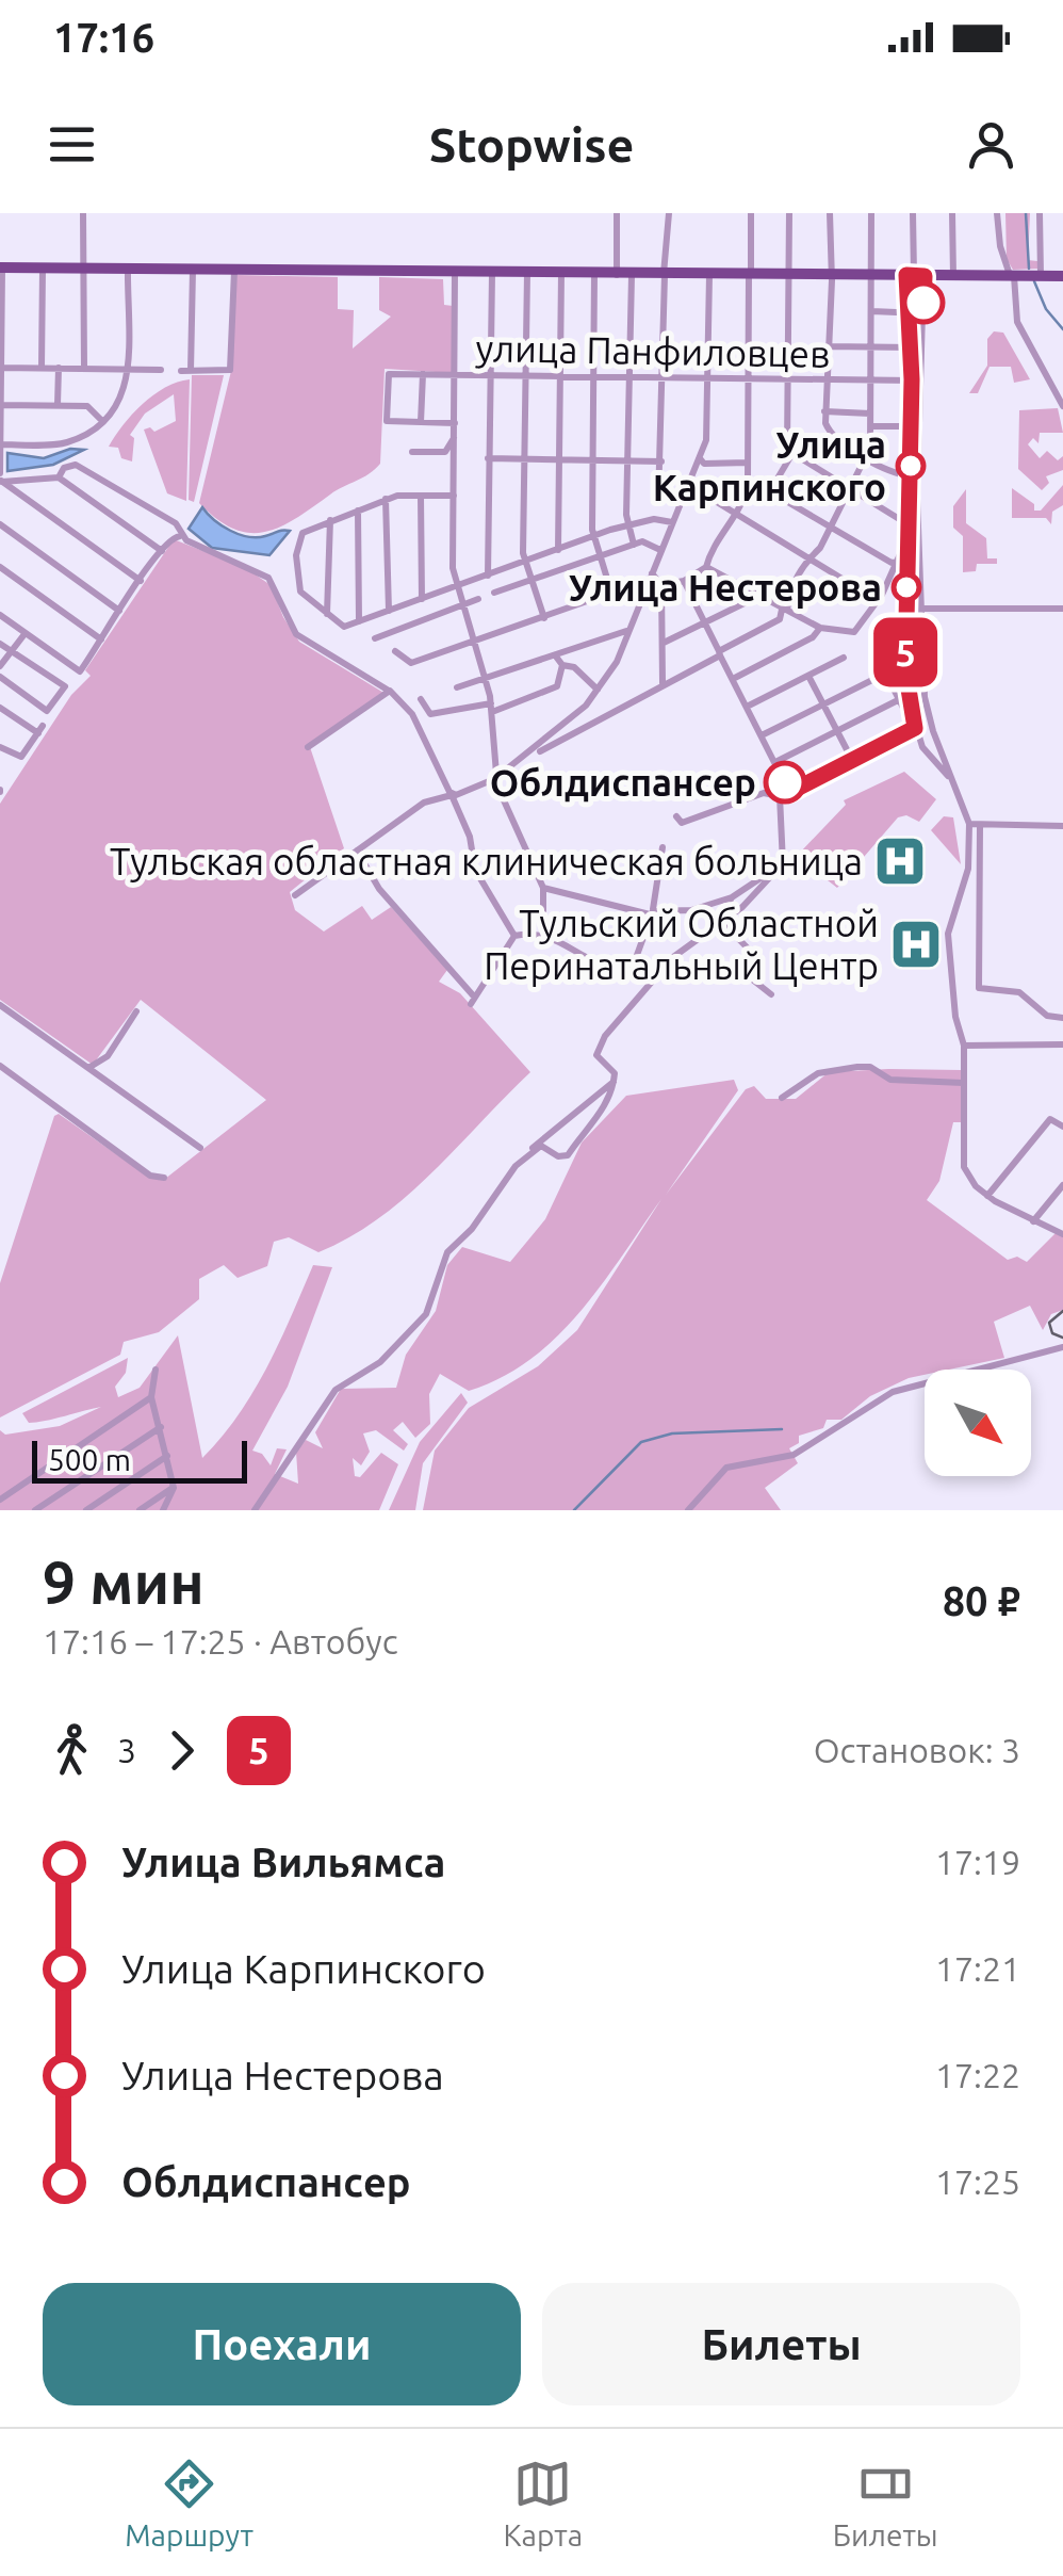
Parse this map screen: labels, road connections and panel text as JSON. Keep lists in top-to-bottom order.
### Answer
{
  "streets": {
    "street": ["улица Панфиловцев"]
  },
  "places": {
    "other": ["Улица Карпинского", "Улица Нестерова", "Облдиспансер"],
    "hospital": ["Тульская областная клиническая больница", "Тульский Областной Перинатальный Центр"]
  },
  "lines": ["bus line 5"],
  "scale_bar": "500 m",
  "north": "bottom right",
  "page": {
    "status": "17:16",
    "header": "Stopwise",
    "on_map": "5",
    "scale": "500 m",
    "heading": ["9 мин", "17:16 – 17:25 · Автобус", "80 ₽"],
    "legs": ["3", "5", "Остановок: 3"],
    "list": [
      {
        "name": "Улица Вильямса",
        "value": "17:19"
      },
      {
        "name": "Улица Карпинского",
        "value": "17:21"
      },
      {
        "name": "Улица Нестерова",
        "value": "17:22"
      },
      {
        "name": "Облдиспансер",
        "value": "17:25"
      }
    ],
    "buttons": ["Поехали", "Билеты"],
    "tabs": ["Маршрут", "Карта", "Билеты"]
  }
}
